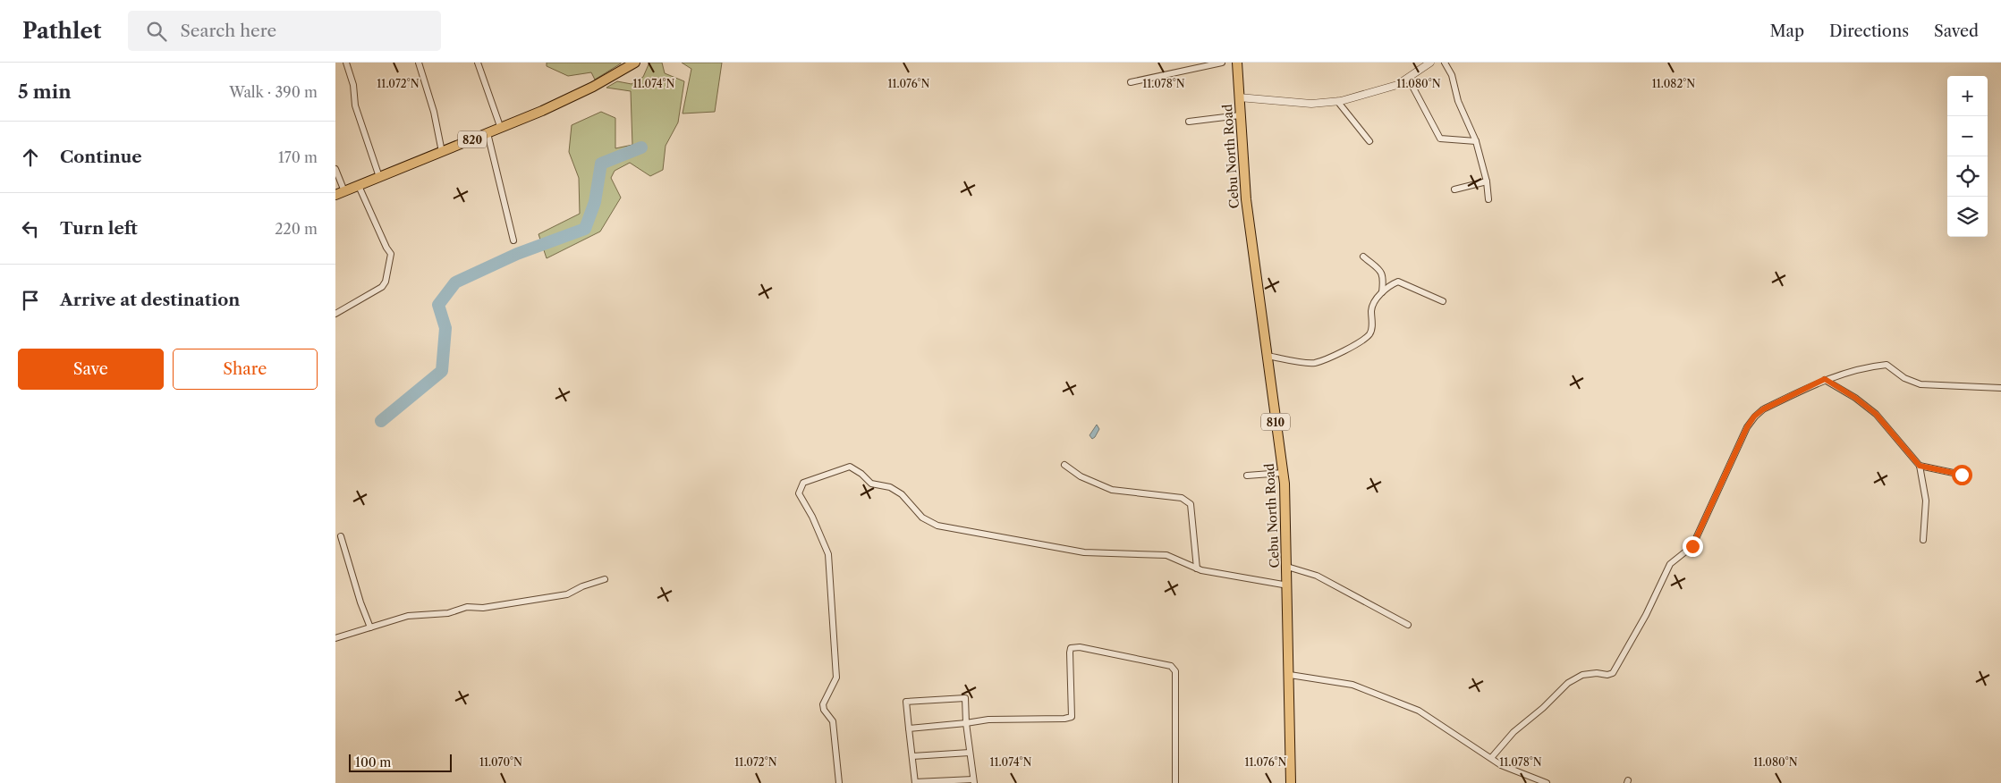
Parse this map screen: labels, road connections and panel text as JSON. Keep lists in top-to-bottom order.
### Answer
{
  "streets": {
    "highway": ["820", "Cebu North Road", "810"]
  },
  "scale_bar": "100 m",
  "page": {
    "header": "Pathlet",
    "search": "Search here",
    "nav": ["Map", "Directions", "Saved"],
    "heading": ["5 min", "Walk · 390 m"],
    "map_buttons": ["+", "−"],
    "list": [
      ["Continue", "170 m"],
      ["Turn left", "220 m"],
      "Arrive at destination"
    ],
    "buttons": ["Save", "Share"],
    "scale": "100 m"
  },
  "coordinates": [
    "11.072°N",
    "11.074°N",
    "11.076°N",
    "11.078°N",
    "11.080°N",
    "11.082°N",
    "11.070°N"
  ]
}
